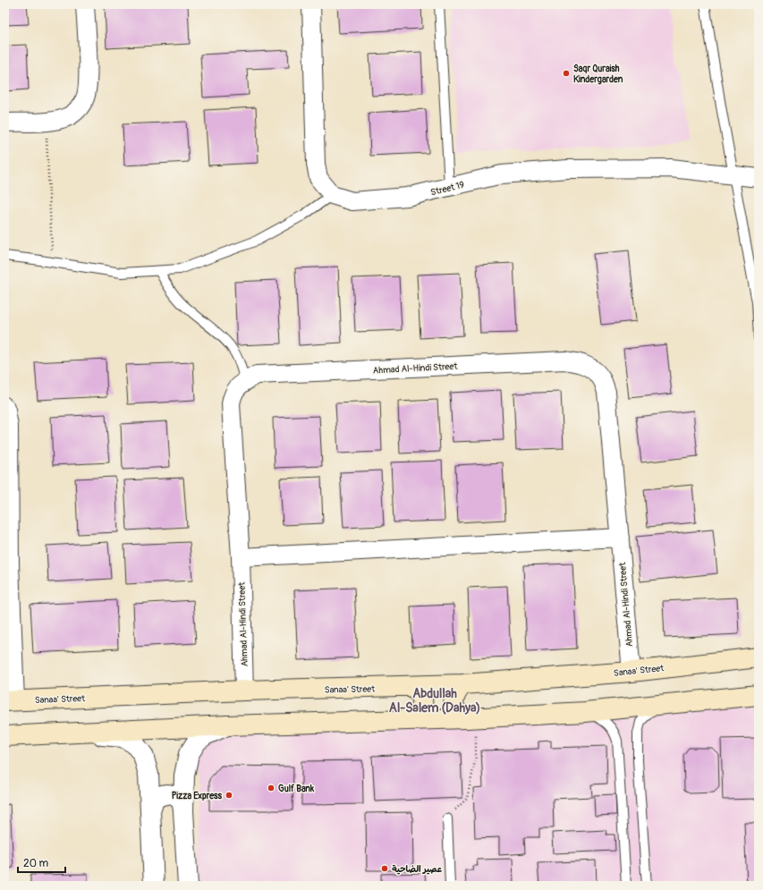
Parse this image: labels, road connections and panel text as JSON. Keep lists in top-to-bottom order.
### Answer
{
  "streets": {
    "main road": ["Sanaa' Street"],
    "street": ["Street 19", "Ahmad Al-Hindi Street"]
  },
  "crossings": [
    ["Ahmad Al-Hindi Street", "Sanaa' Street"]
  ],
  "districts": ["Abdullah Al-Salem (Dahya)"],
  "places": [
    "Saqr Quraish Kindergarden",
    "Gulf Bank",
    "Pizza Express",
    "عصير الضاحية"
  ],
  "scale_bar": "20 m"
}
